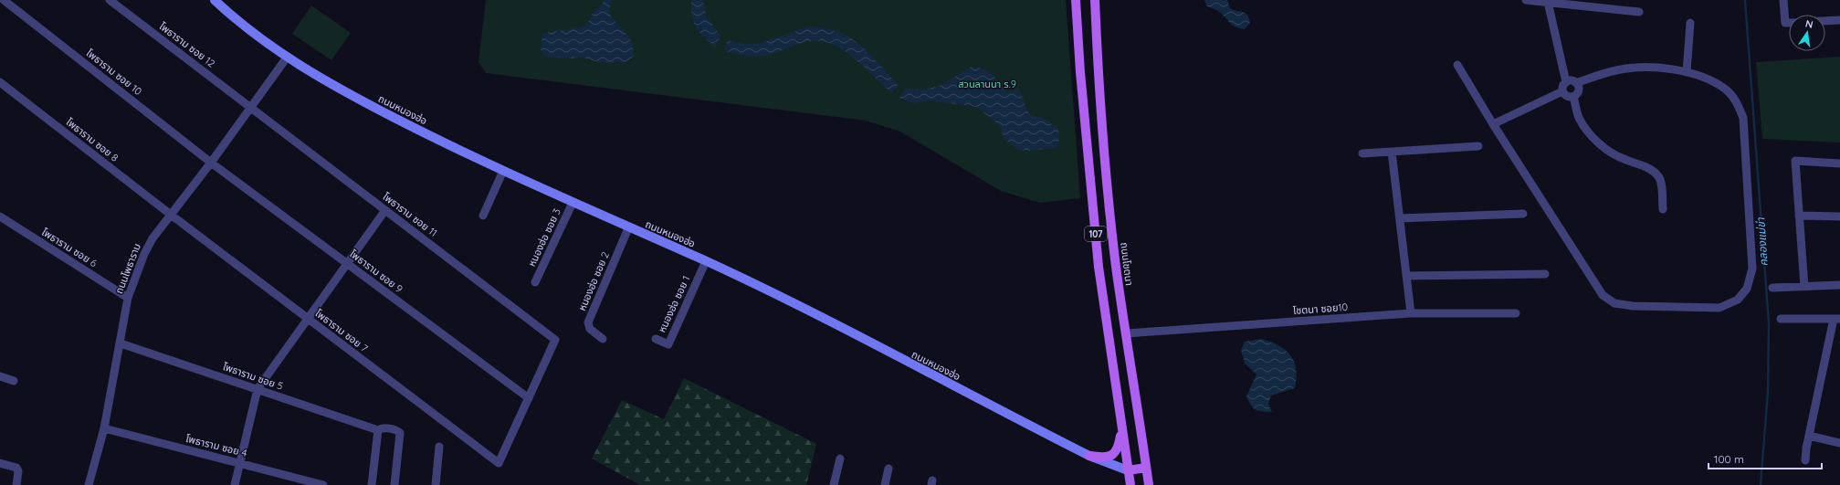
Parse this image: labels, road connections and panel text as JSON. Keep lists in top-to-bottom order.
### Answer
{
  "streets": {
    "main road": ["ถนนหนองฮ่อ", "107", "ถนนโชตนา"],
    "street": [
      "โพธาราม ซอย 12",
      "โพธาราม ซอย 10",
      "โพธาราม ซอย 8",
      "โพธาราม ซอย 11",
      "หนองฮ่อ ซอย 3",
      "โพธาราม ซอย 6",
      "ถนนโพธาราม",
      "โพธาราม ซอย 9",
      "หนองฮ่อ ซอย 2",
      "หนองฮ่อ ซอย 1",
      "โชตนา ซอย10",
      "โพธาราม ซอย 7",
      "โพธาราม ซอย 5",
      "โพธาราม ซอย 4"
    ]
  },
  "crossings": [
    ["โพธาราม ซอย 12", "โพธาราม ซอย 11"],
    ["โพธาราม ซอย 12", "ถนนโพธาราม"],
    ["โพธาราม ซอย 10", "ถนนโพธาราม"],
    ["โพธาราม ซอย 10", "โพธาราม ซอย 9"],
    ["ถนนหนองฮ่อ", "107"],
    ["ถนนหนองฮ่อ", "หนองฮ่อ ซอย 3"],
    ["ถนนหนองฮ่อ", "ถนนโพธาราม"],
    ["ถนนหนองฮ่อ", "หนองฮ่อ ซอย 2"],
    ["ถนนหนองฮ่อ", "หนองฮ่อ ซอย 1"],
    ["โพธาราม ซอย 8", "ถนนโพธาราม"],
    ["โพธาราม ซอย 8", "โพธาราม ซอย 7"],
    ["โพธาราม ซอย 11", "ถนนโพธาราม"],
    ["โพธาราม ซอย 11", "โพธาราม ซอย 9"],
    ["โพธาราม ซอย 11", "โพธาราม ซอย 7"],
    ["โพธาราม ซอย 6", "ถนนโพธาราม"],
    ["ถนนโชตนา", "โชตนา ซอย10"],
    ["ถนนโพธาราม", "โพธาราม ซอย 9"],
    ["ถนนโพธาราม", "โพธาราม ซอย 7"],
    ["ถนนโพธาราม", "โพธาราม ซอย 5"],
    ["ถนนโพธาราม", "โพธาราม ซอย 4"],
    ["โพธาราม ซอย 9", "โพธาราม ซอย 7"]
  ],
  "water": ["คลองแม่ข่า"],
  "parks": ["สวนลานนา ร.9"],
  "scale_bar": "100 m",
  "north": "top"
}
